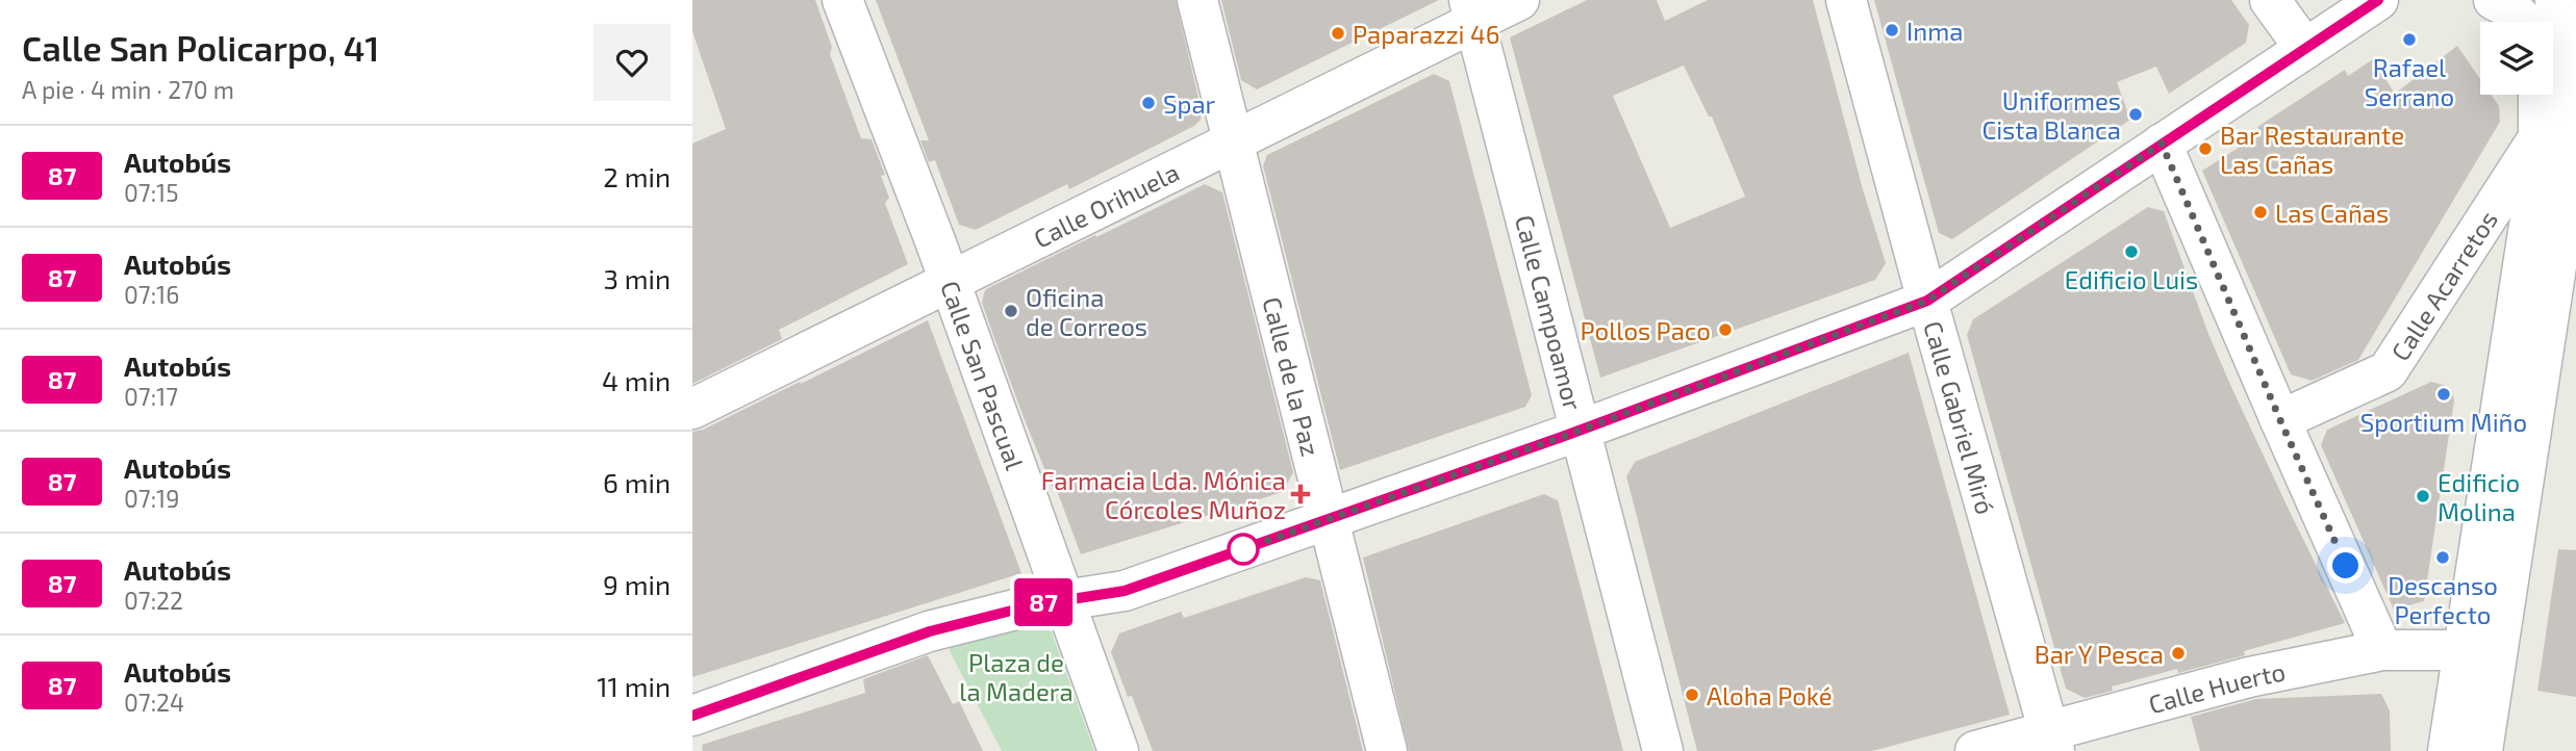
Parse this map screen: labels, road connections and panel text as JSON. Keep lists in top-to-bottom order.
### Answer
{
  "streets": {
    "street": [
      "Calle Orihuela",
      "Calle Acarretos",
      "Calle Campoamor",
      "Calle San Pascual",
      "Calle de la Paz",
      "Calle Gabriel Miró",
      "Calle Huerto"
    ]
  },
  "crossings": [
    ["Calle Orihuela", "Calle Campoamor"],
    ["Calle Orihuela", "Calle San Pascual"],
    ["Calle Orihuela", "Calle de la Paz"],
    ["Calle Gabriel Miró", "Calle Huerto"]
  ],
  "parks": ["Plaza de la Madera"],
  "places": {
    "other": [
      "Inma",
      "Paparazzi 46",
      "Rafael Serrano",
      "Spar",
      "Uniformes Cista Blanca",
      "Bar Restaurante Las Cañas",
      "Las Cañas",
      "Edificio Luis",
      "Oficina de Correos",
      "Pollos Paco",
      "Sportium Miño",
      "Edificio Molina",
      "Descanso Perfecto",
      "Bar Y Pesca",
      "Aloha Poké"
    ],
    "health": ["Farmacia Lda. Mónica Córcoles Muñoz"]
  },
  "lines": ["bus line 87"],
  "page": {
    "heading": ["Calle San Policarpo, 41", "A pie · 4 min · 270 m"],
    "on_map": "87",
    "list": [
      {
        "mark": "87",
        "name": "Autobús",
        "note": "07:15",
        "value": "2 min"
      },
      {
        "mark": "87",
        "name": "Autobús",
        "note": "07:16",
        "value": "3 min"
      },
      {
        "mark": "87",
        "name": "Autobús",
        "note": "07:17",
        "value": "4 min"
      },
      {
        "mark": "87",
        "name": "Autobús",
        "note": "07:19",
        "value": "6 min"
      },
      {
        "mark": "87",
        "name": "Autobús",
        "note": "07:22",
        "value": "9 min"
      },
      {
        "mark": "87",
        "name": "Autobús",
        "note": "07:24",
        "value": "11 min"
      }
    ]
  }
}
